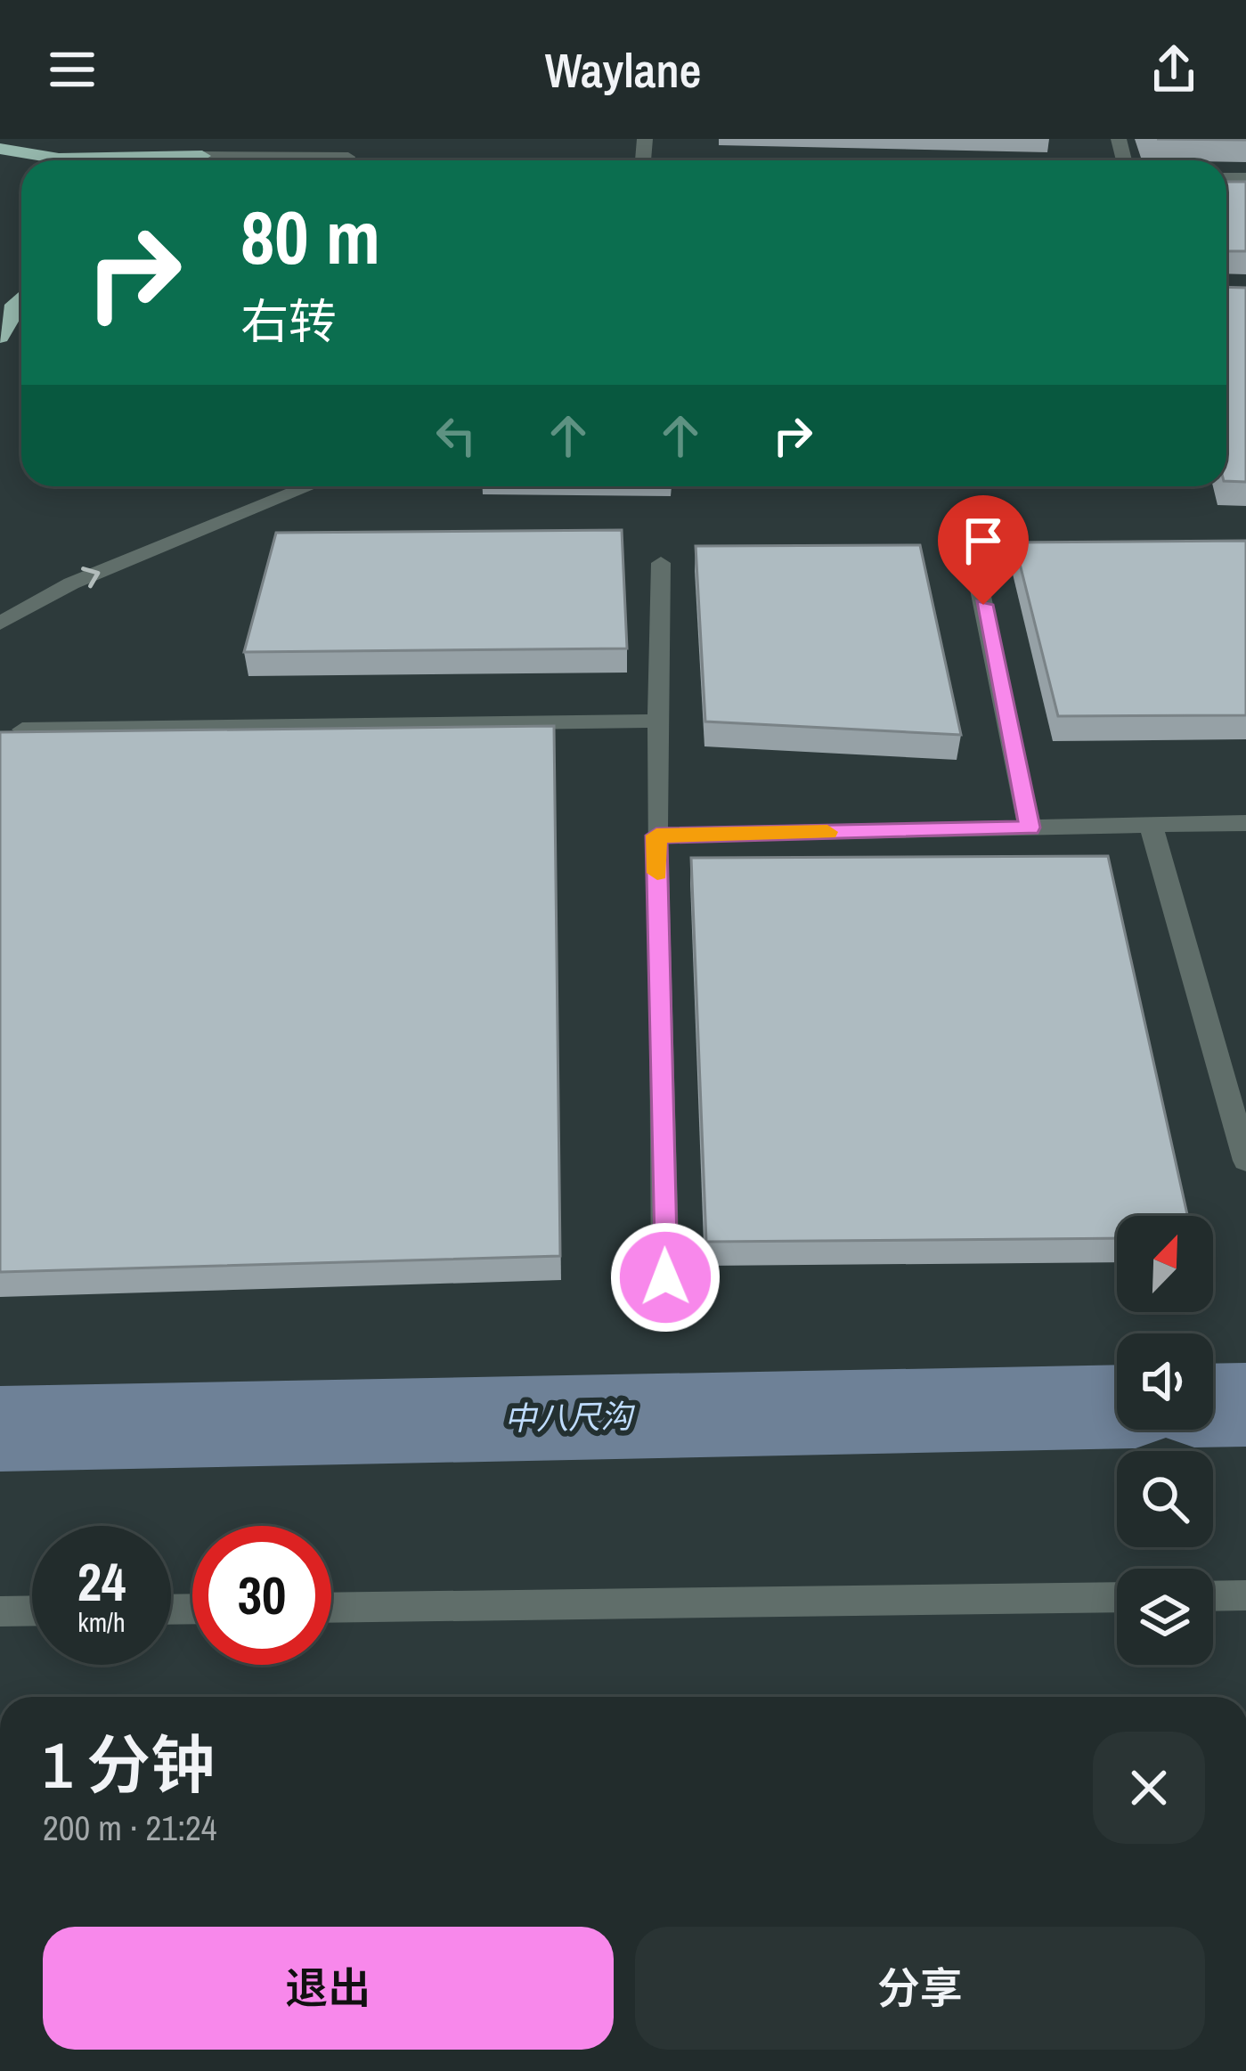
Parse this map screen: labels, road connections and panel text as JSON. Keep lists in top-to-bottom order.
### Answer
{
  "water": ["中八尺沟"],
  "north": "top right",
  "page": {
    "header": "Waylane",
    "turn": ["80 m", "右转"],
    "speed": "24 km/h",
    "limit": "30",
    "heading": ["1 分钟", "200 m · 21:24"],
    "buttons": ["退出", "分享"]
  }
}
